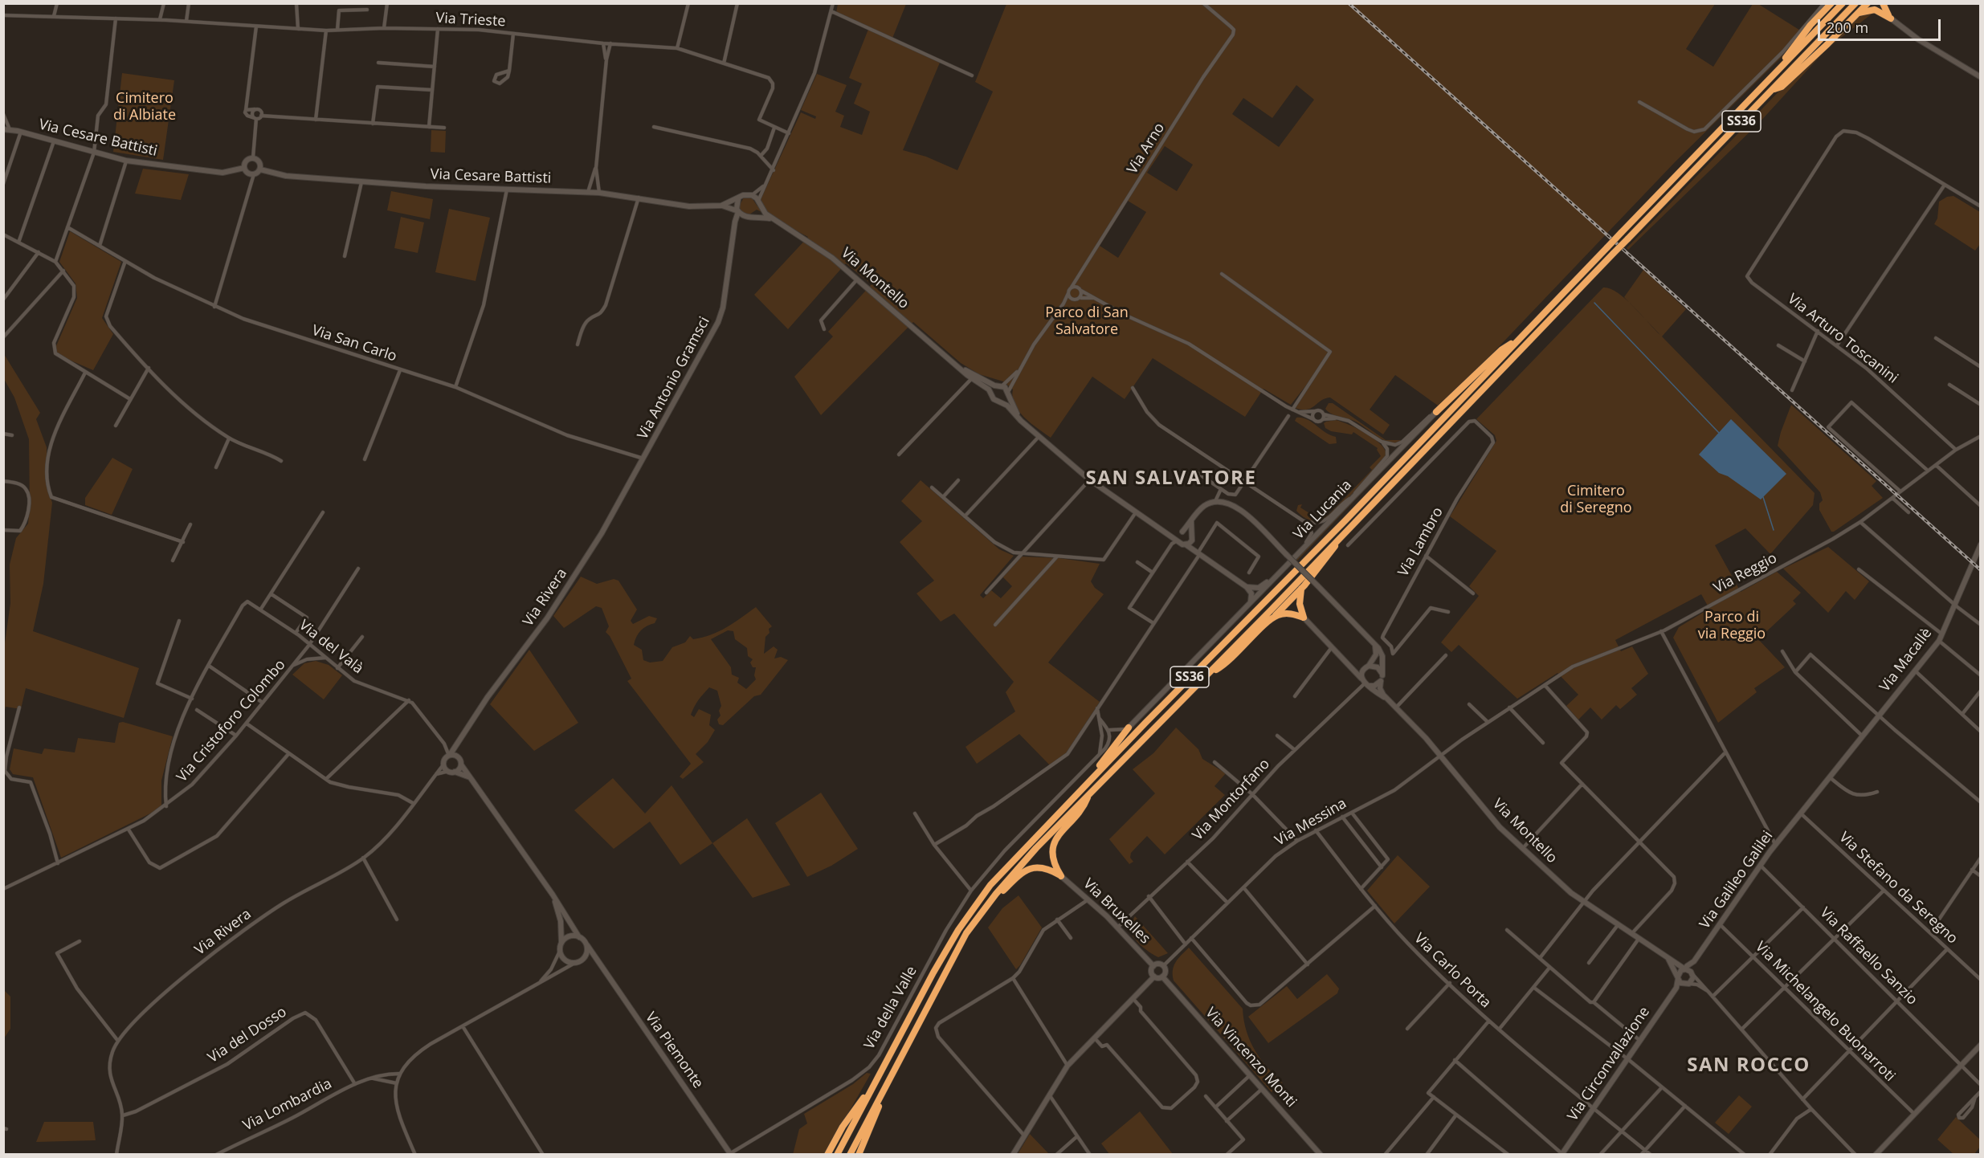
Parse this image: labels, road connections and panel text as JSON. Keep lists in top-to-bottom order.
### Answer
{
  "streets": {
    "highway": ["SS36"],
    "street": [
      "Via Trieste",
      "Via Cesare Battisti",
      "Via Arno",
      "Via Montello",
      "Via Arturo Toscanini",
      "Via San Carlo",
      "Via Antonio Gramsci",
      "Via Lucania",
      "Via Lambro",
      "Via Reggio",
      "Via Rivera",
      "Via del Valà",
      "Via Macallè",
      "Via Cristoforo Colombo",
      "Via Montorfano",
      "Via Messina",
      "Via Galileo Galilei",
      "Via Stefano da Seregno",
      "Via Bruxelles",
      "Via Raffaello Sanzio",
      "Via Carlo Porta",
      "Via della Valle",
      "Via Michelangelo Buonarroti",
      "Via del Dosso",
      "Via Piemonte",
      "Via Vincenzo Monti",
      "Via Circonvallazione",
      "Via Lombardia"
    ]
  },
  "crossings": [
    ["Via Cesare Battisti", "Via Montello"],
    ["Via Cesare Battisti", "Via Antonio Gramsci"],
    ["Via Montello", "Via Antonio Gramsci"],
    ["Via Montello", "Via Reggio"],
    ["Via Montello", "Via Montorfano"],
    ["Via Montello", "Via Messina"],
    ["Via Montello", "Via Galileo Galilei"],
    ["Via Montello", "Via Circonvallazione"],
    ["Via Arturo Toscanini", "Via Reggio"],
    ["Via San Carlo", "Via Antonio Gramsci"],
    ["Via San Carlo", "Via Rivera"],
    ["Via Antonio Gramsci", "Via Rivera"],
    ["Via Reggio", "Via Messina"],
    ["Via Rivera", "Via del Dosso"],
    ["Via del Valà", "Via Cristoforo Colombo"],
    ["Via Macallè", "Via Galileo Galilei"],
    ["Via Macallè", "Via Stefano da Seregno"],
    ["Via Montorfano", "Via Bruxelles"],
    ["Via Messina", "Via Bruxelles"],
    ["Via Messina", "Via Carlo Porta"],
    ["Via Messina", "Via Vincenzo Monti"],
    ["Via Galileo Galilei", "Via Stefano da Seregno"],
    ["Via Galileo Galilei", "Via Raffaello Sanzio"],
    ["Via Galileo Galilei", "Via Michelangelo Buonarroti"],
    ["Via Galileo Galilei", "Via Circonvallazione"],
    ["Via Bruxelles", "Via Vincenzo Monti"],
    ["Via Carlo Porta", "Via Circonvallazione"],
    ["Via della Valle", "Via Piemonte"],
    ["Via del Dosso", "Via Lombardia"]
  ],
  "districts": ["SAN SALVATORE", "SAN ROCCO"],
  "parks": [
    "Cimitero di Albiate",
    "Parco di San Salvatore",
    "Cimitero di Seregno",
    "Parco di via Reggio"
  ],
  "scale_bar": "200 m"
}
